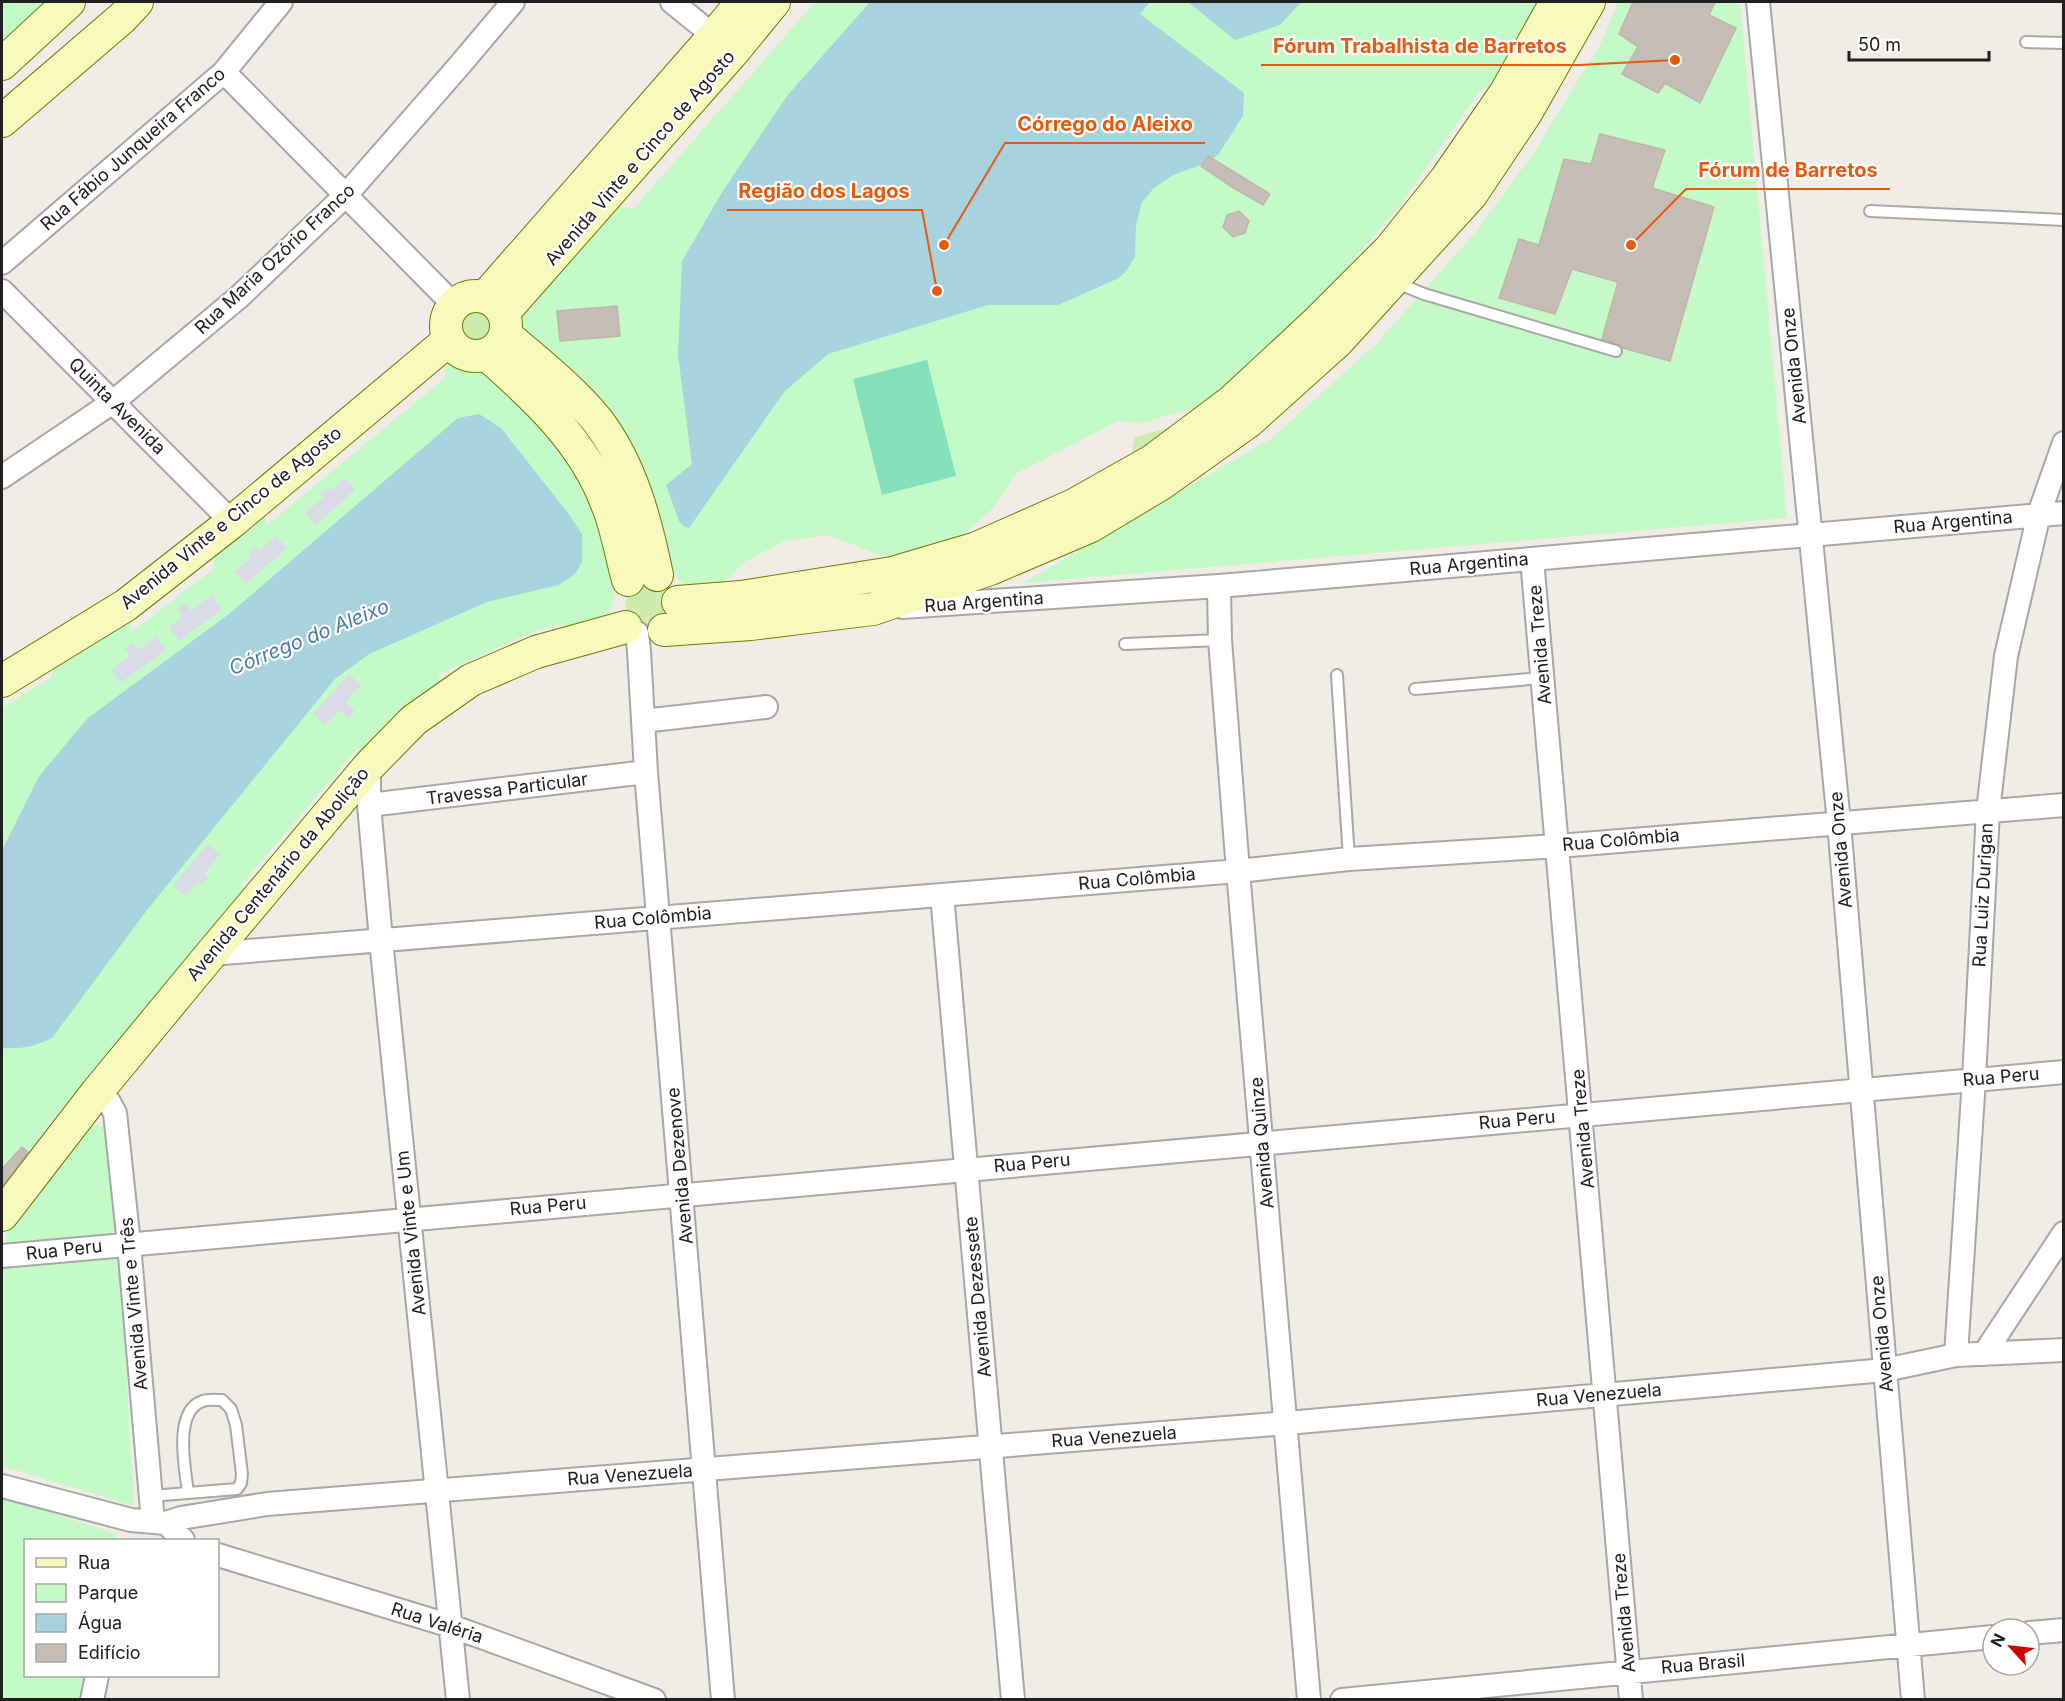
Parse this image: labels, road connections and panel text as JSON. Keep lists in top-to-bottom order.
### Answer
{
  "streets": {
    "street": [
      "Rua Fábio Junqueira Franco",
      "Avenida Vinte e Cinco de Agosto",
      "Rua Maria Ozório Franco",
      "Avenida Onze",
      "Quinta Avenida",
      "Rua Argentina",
      "Avenida Treze",
      "Travessa Particular",
      "Rua Colômbia",
      "Avenida Centenário da Abolição",
      "Rua Luiz Durigan",
      "Rua Peru",
      "Avenida Quinze",
      "Avenida Dezenove",
      "Avenida Vinte e Um",
      "Avenida Dezessete",
      "Avenida Vinte e Três",
      "Rua Venezuela",
      "Rua Valéria",
      "Rua Brasil"
    ]
  },
  "crossings": [
    ["Avenida Vinte e Cinco de Agosto", "Quinta Avenida"],
    ["Rua Maria Ozório Franco", "Quinta Avenida"],
    ["Avenida Onze", "Rua Argentina"],
    ["Avenida Onze", "Rua Colômbia"],
    ["Avenida Onze", "Rua Peru"],
    ["Avenida Onze", "Rua Venezuela"],
    ["Avenida Onze", "Rua Brasil"],
    ["Rua Argentina", "Avenida Treze"],
    ["Rua Argentina", "Avenida Centenário da Abolição"],
    ["Rua Argentina", "Rua Luiz Durigan"],
    ["Rua Argentina", "Avenida Quinze"],
    ["Avenida Treze", "Rua Colômbia"],
    ["Avenida Treze", "Rua Peru"],
    ["Avenida Treze", "Rua Venezuela"],
    ["Avenida Treze", "Rua Brasil"],
    ["Travessa Particular", "Avenida Dezenove"],
    ["Travessa Particular", "Avenida Vinte e Um"],
    ["Rua Colômbia", "Avenida Centenário da Abolição"],
    ["Rua Colômbia", "Rua Luiz Durigan"],
    ["Rua Colômbia", "Avenida Quinze"],
    ["Rua Colômbia", "Avenida Dezenove"],
    ["Rua Colômbia", "Avenida Vinte e Um"],
    ["Rua Colômbia", "Avenida Dezessete"],
    ["Avenida Centenário da Abolição", "Avenida Dezenove"],
    ["Avenida Centenário da Abolição", "Avenida Vinte e Um"],
    ["Avenida Centenário da Abolição", "Avenida Vinte e Três"],
    ["Rua Luiz Durigan", "Rua Peru"],
    ["Rua Luiz Durigan", "Rua Venezuela"],
    ["Rua Peru", "Avenida Quinze"],
    ["Rua Peru", "Avenida Dezenove"],
    ["Rua Peru", "Avenida Vinte e Um"],
    ["Rua Peru", "Avenida Dezessete"],
    ["Rua Peru", "Avenida Vinte e Três"],
    ["Avenida Quinze", "Rua Venezuela"],
    ["Avenida Dezenove", "Rua Venezuela"],
    ["Avenida Vinte e Um", "Rua Venezuela"],
    ["Avenida Vinte e Um", "Rua Valéria"],
    ["Avenida Dezessete", "Rua Venezuela"],
    ["Avenida Vinte e Três", "Rua Venezuela"]
  ],
  "water": ["Córrego do Aleixo"],
  "places": [
    "Fórum Trabalhista de Barretos",
    "Córrego do Aleixo",
    "Fórum de Barretos",
    "Região dos Lagos"
  ],
  "legend": [
    "Rua",
    "Parque",
    "Água",
    "Edifício"
  ],
  "scale_bar": "50 m",
  "north": "top left"
}
